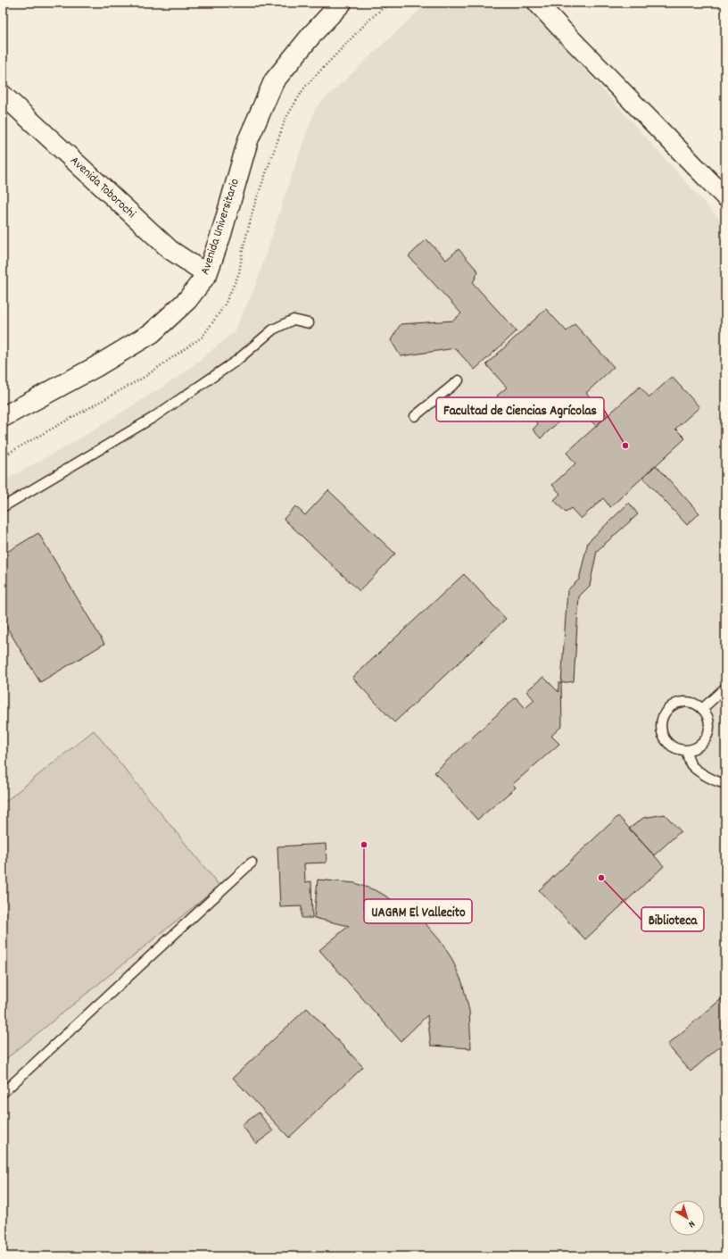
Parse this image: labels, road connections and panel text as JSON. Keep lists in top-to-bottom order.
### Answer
{
  "streets": {
    "street": ["Avenida Toborochi", "Avenida Universitario"]
  },
  "crossings": [
    ["Avenida Toborochi", "Avenida Universitario"]
  ],
  "places": ["Facultad de Ciencias Agrícolas", "UAGRM El Vallecito", "Biblioteca"],
  "north": "bottom right"
}
